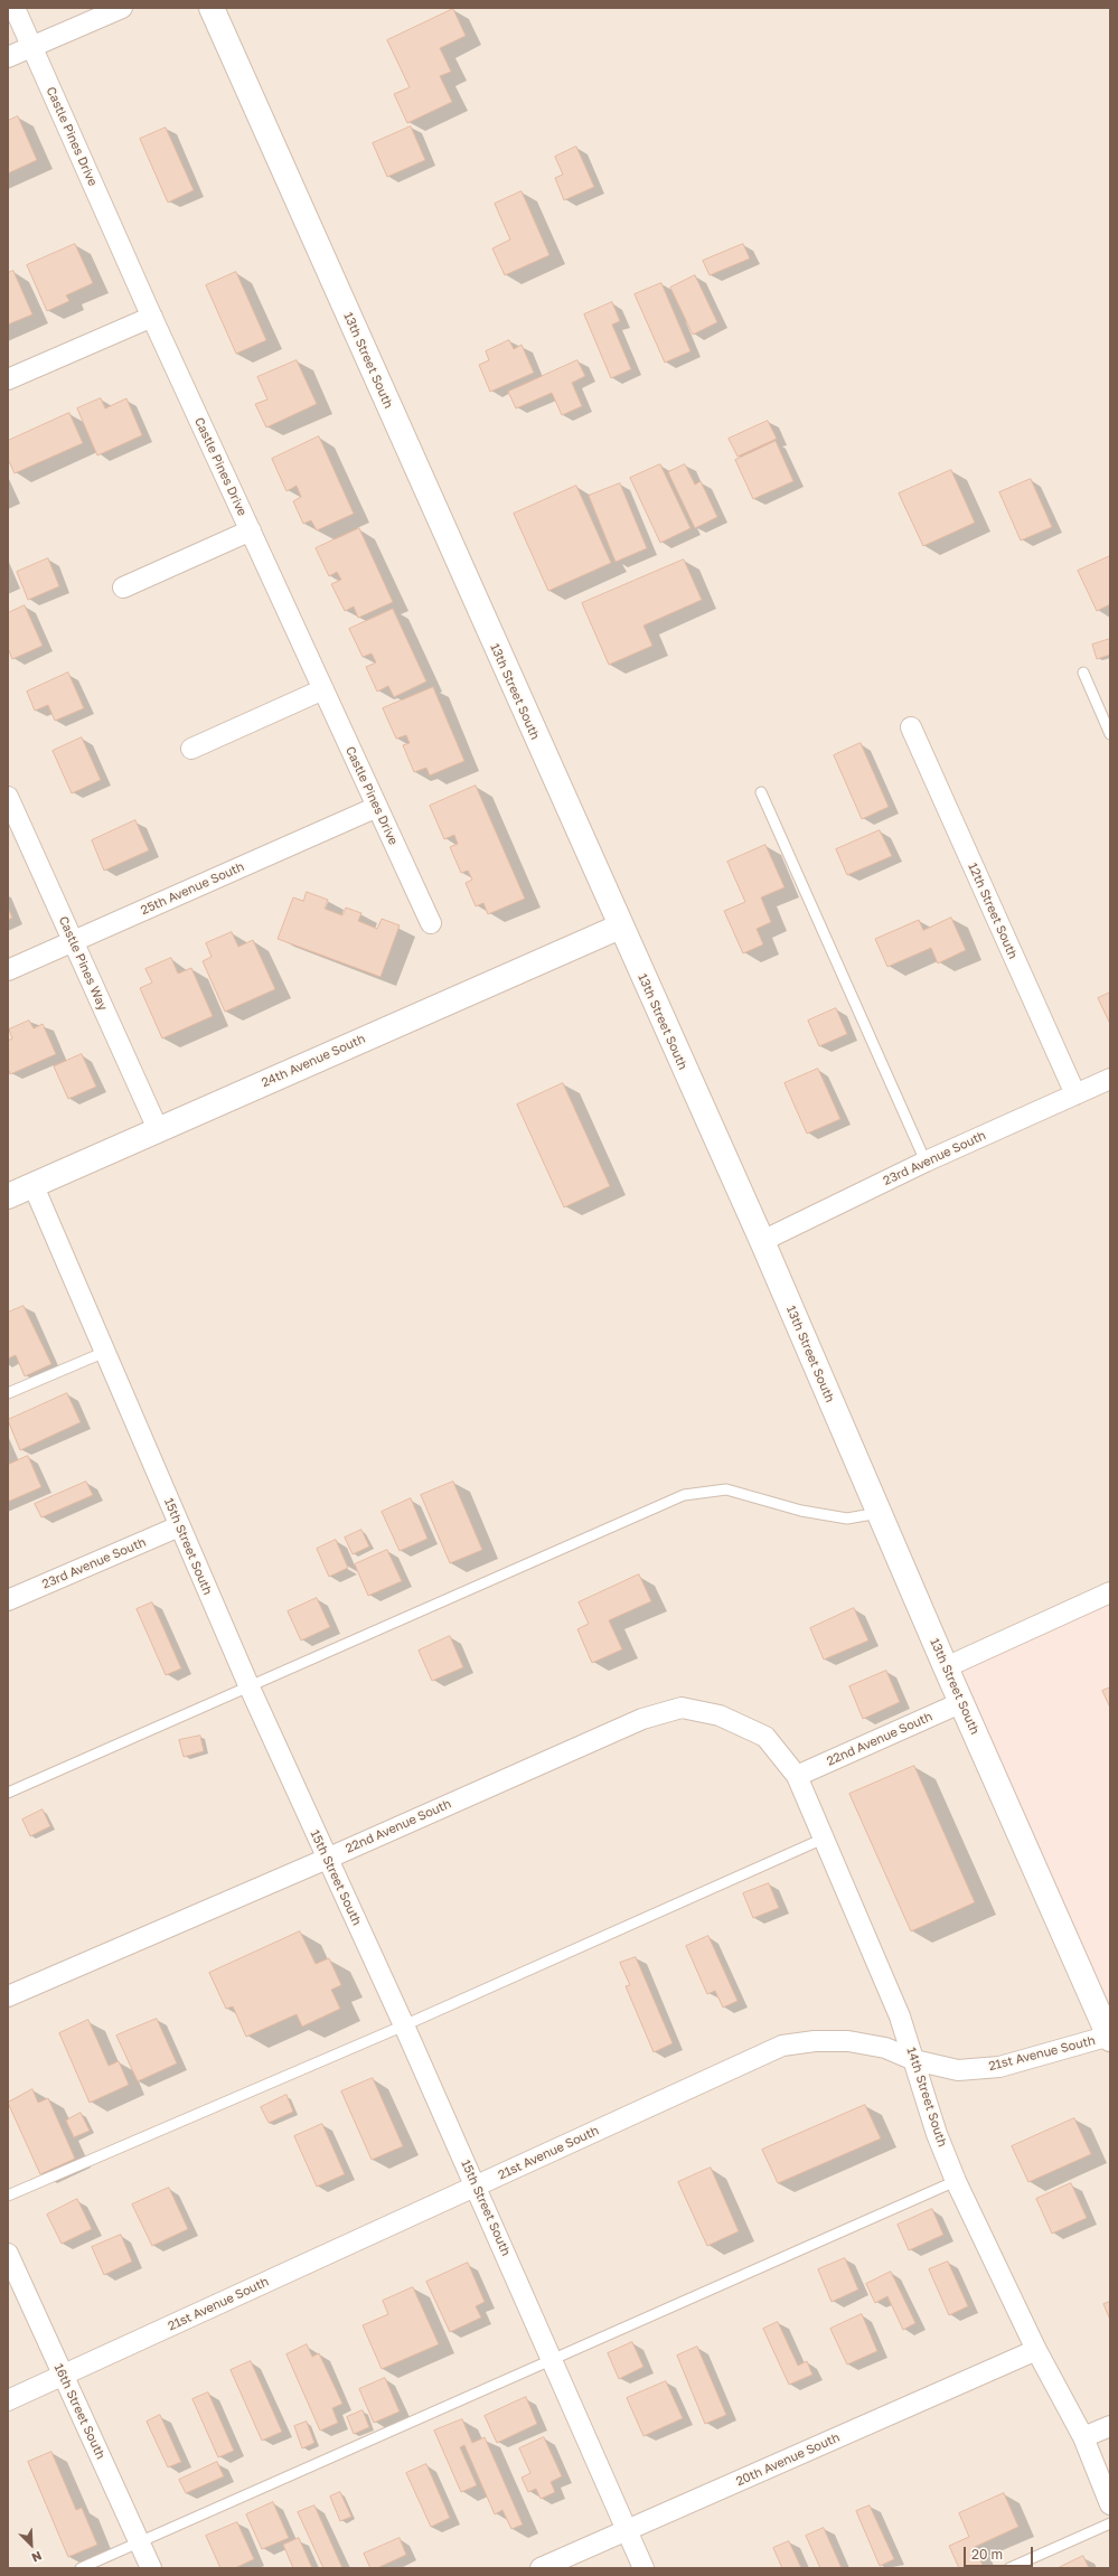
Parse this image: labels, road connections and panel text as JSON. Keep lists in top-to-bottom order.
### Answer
{
  "streets": {
    "street": [
      "Castle Pines Drive",
      "13th Street South",
      "25th Avenue South",
      "12th Street South",
      "Castle Pines Way",
      "24th Avenue South",
      "23rd Avenue South",
      "15th Street South",
      "22nd Avenue South",
      "21st Avenue South",
      "14th Street South",
      "16th Street South",
      "20th Avenue South"
    ]
  },
  "crossings": [
    ["Castle Pines Drive", "25th Avenue South"],
    ["13th Street South", "24th Avenue South"],
    ["13th Street South", "23rd Avenue South"],
    ["13th Street South", "22nd Avenue South"],
    ["13th Street South", "21st Avenue South"],
    ["25th Avenue South", "Castle Pines Way"],
    ["12th Street South", "23rd Avenue South"],
    ["Castle Pines Way", "24th Avenue South"],
    ["24th Avenue South", "15th Street South"],
    ["23rd Avenue South", "15th Street South"],
    ["15th Street South", "22nd Avenue South"],
    ["15th Street South", "21st Avenue South"],
    ["15th Street South", "20th Avenue South"],
    ["22nd Avenue South", "14th Street South"],
    ["21st Avenue South", "14th Street South"],
    ["21st Avenue South", "16th Street South"],
    ["14th Street South", "20th Avenue South"]
  ],
  "scale_bar": "20 m",
  "north": "bottom right"
}
